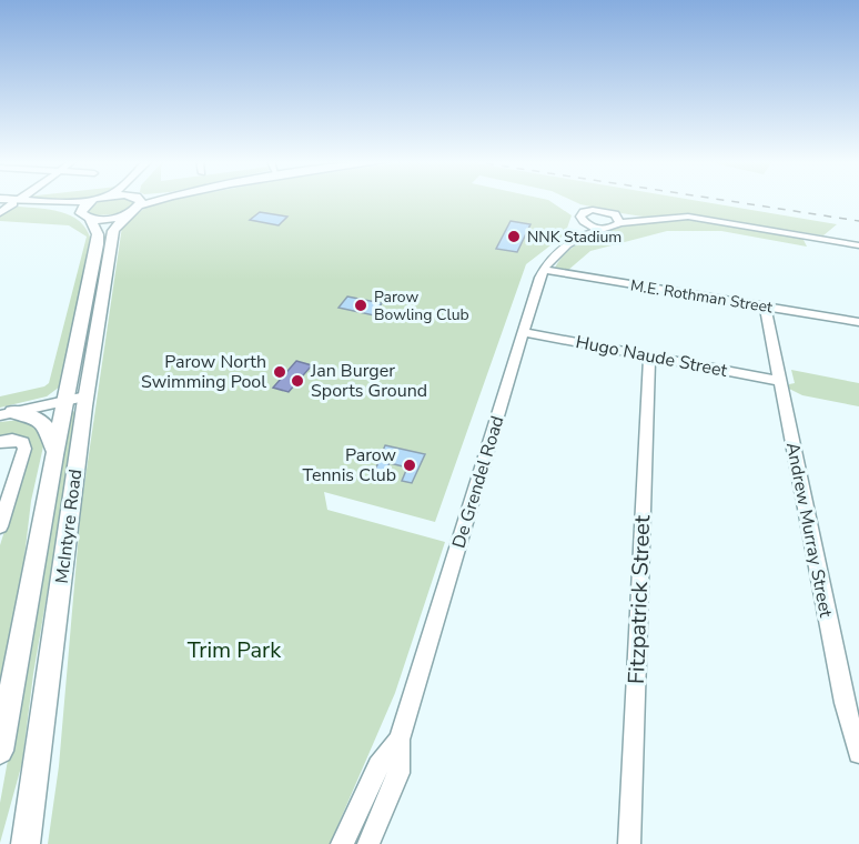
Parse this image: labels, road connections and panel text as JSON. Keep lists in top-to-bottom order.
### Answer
{
  "streets": {
    "main road": ["McIntyre Road"],
    "street": [
      "M.E. Rothman Street",
      "Hugo Naude Street",
      "De Grendel Road",
      "Andrew Murray Street",
      "Fitzpatrick Street"
    ]
  },
  "crossings": [
    ["M.E. Rothman Street", "De Grendel Road"],
    ["M.E. Rothman Street", "Andrew Murray Street"],
    ["Hugo Naude Street", "De Grendel Road"],
    ["Hugo Naude Street", "Andrew Murray Street"],
    ["Hugo Naude Street", "Fitzpatrick Street"]
  ],
  "parks": ["Trim Park"],
  "places": [
    "NNK Stadium",
    "Parow Bowling Club",
    "Parow North Swimming Pool",
    "Jan Burger Sports Ground",
    "Parow Tennis Club"
  ]
}
